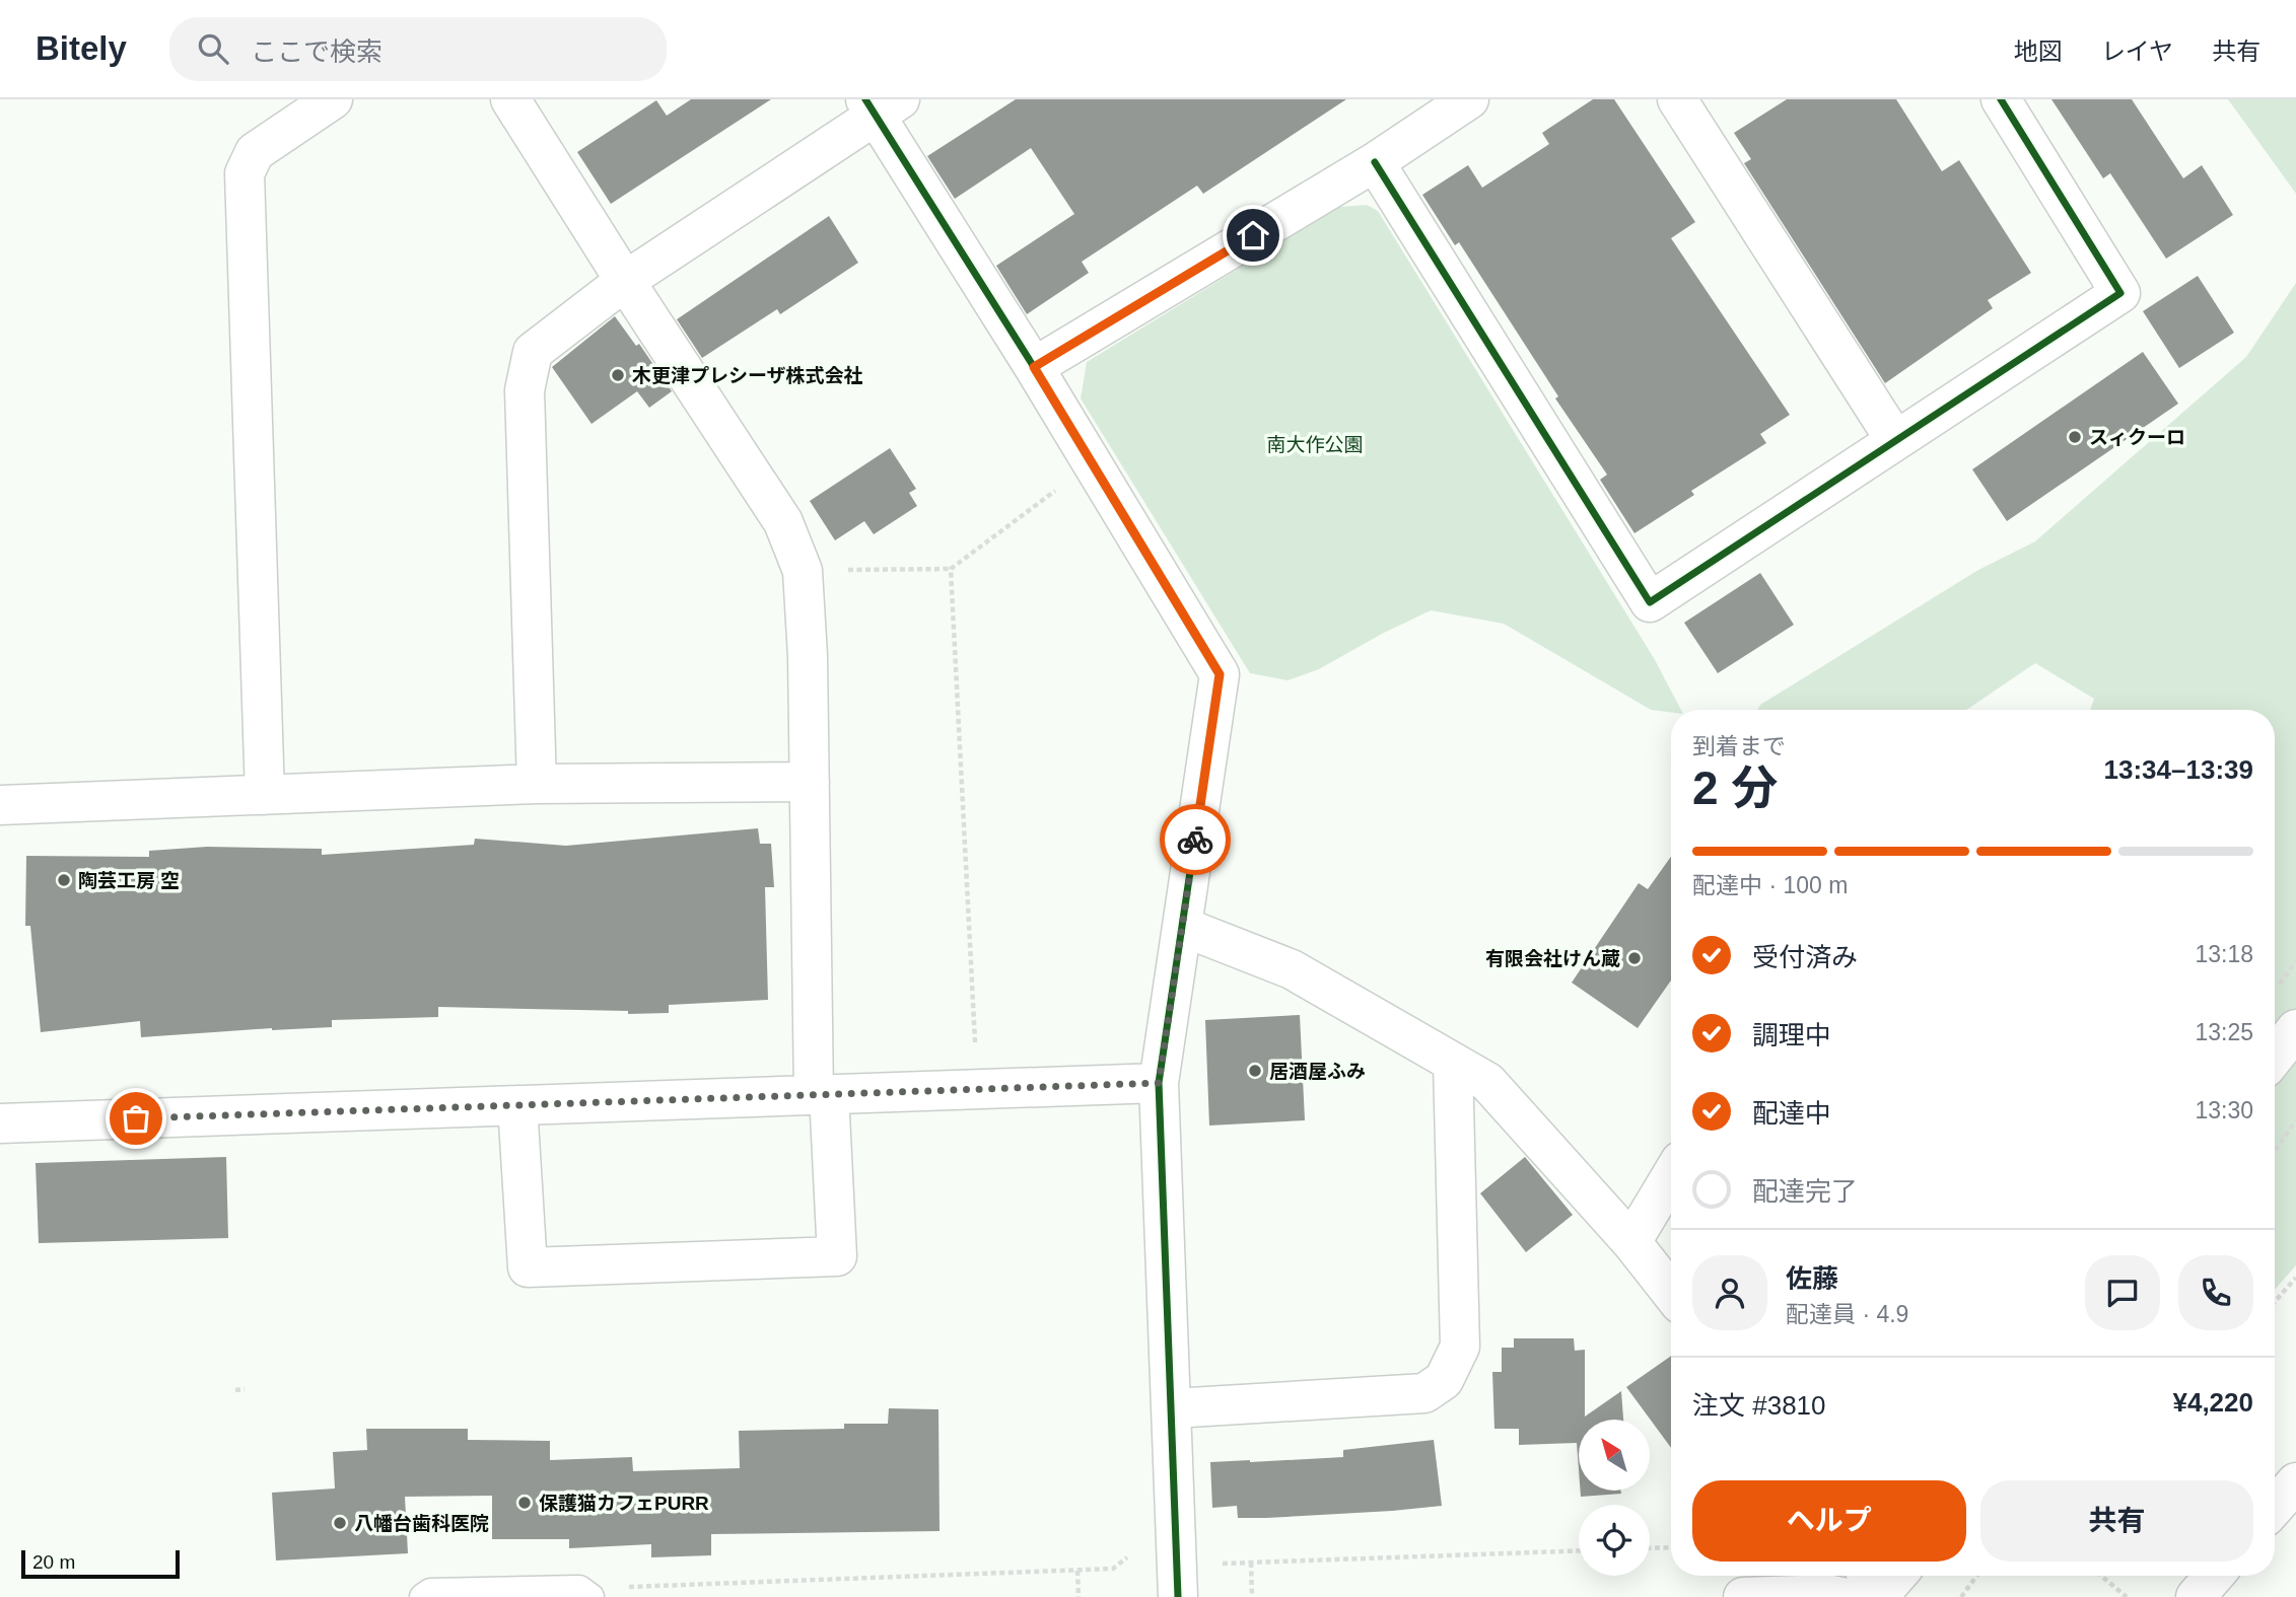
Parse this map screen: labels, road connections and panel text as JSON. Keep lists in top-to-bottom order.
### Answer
{
  "parks": ["南大作公園"],
  "places": [
    "木更津プレシーザ株式会社",
    "スィクーロ",
    "陶芸工房 空",
    "有限会社けん蔵",
    "居酒屋ふみ",
    "保護猫カフェPURR",
    "八幡台歯科医院"
  ],
  "scale_bar": "20 m",
  "north": "top left",
  "page": {
    "header": "Bitely",
    "search": "ここで検索",
    "nav": ["地図", "レイヤ", "共有"],
    "heading": ["2 分", "到着まで", "13:34–13:39"],
    "panel": [
      "佐藤",
      "配達員 · 4.9",
      "注文 #3810",
      "¥4,220"
    ],
    "bar": "配達中 · 100 m",
    "list": [
      ["受付済み", "13:18"],
      ["調理中", "13:25"],
      ["配達中", "13:30"],
      "配達完了"
    ],
    "buttons": ["ヘルプ", "共有"],
    "scale": "20 m"
  }
}
